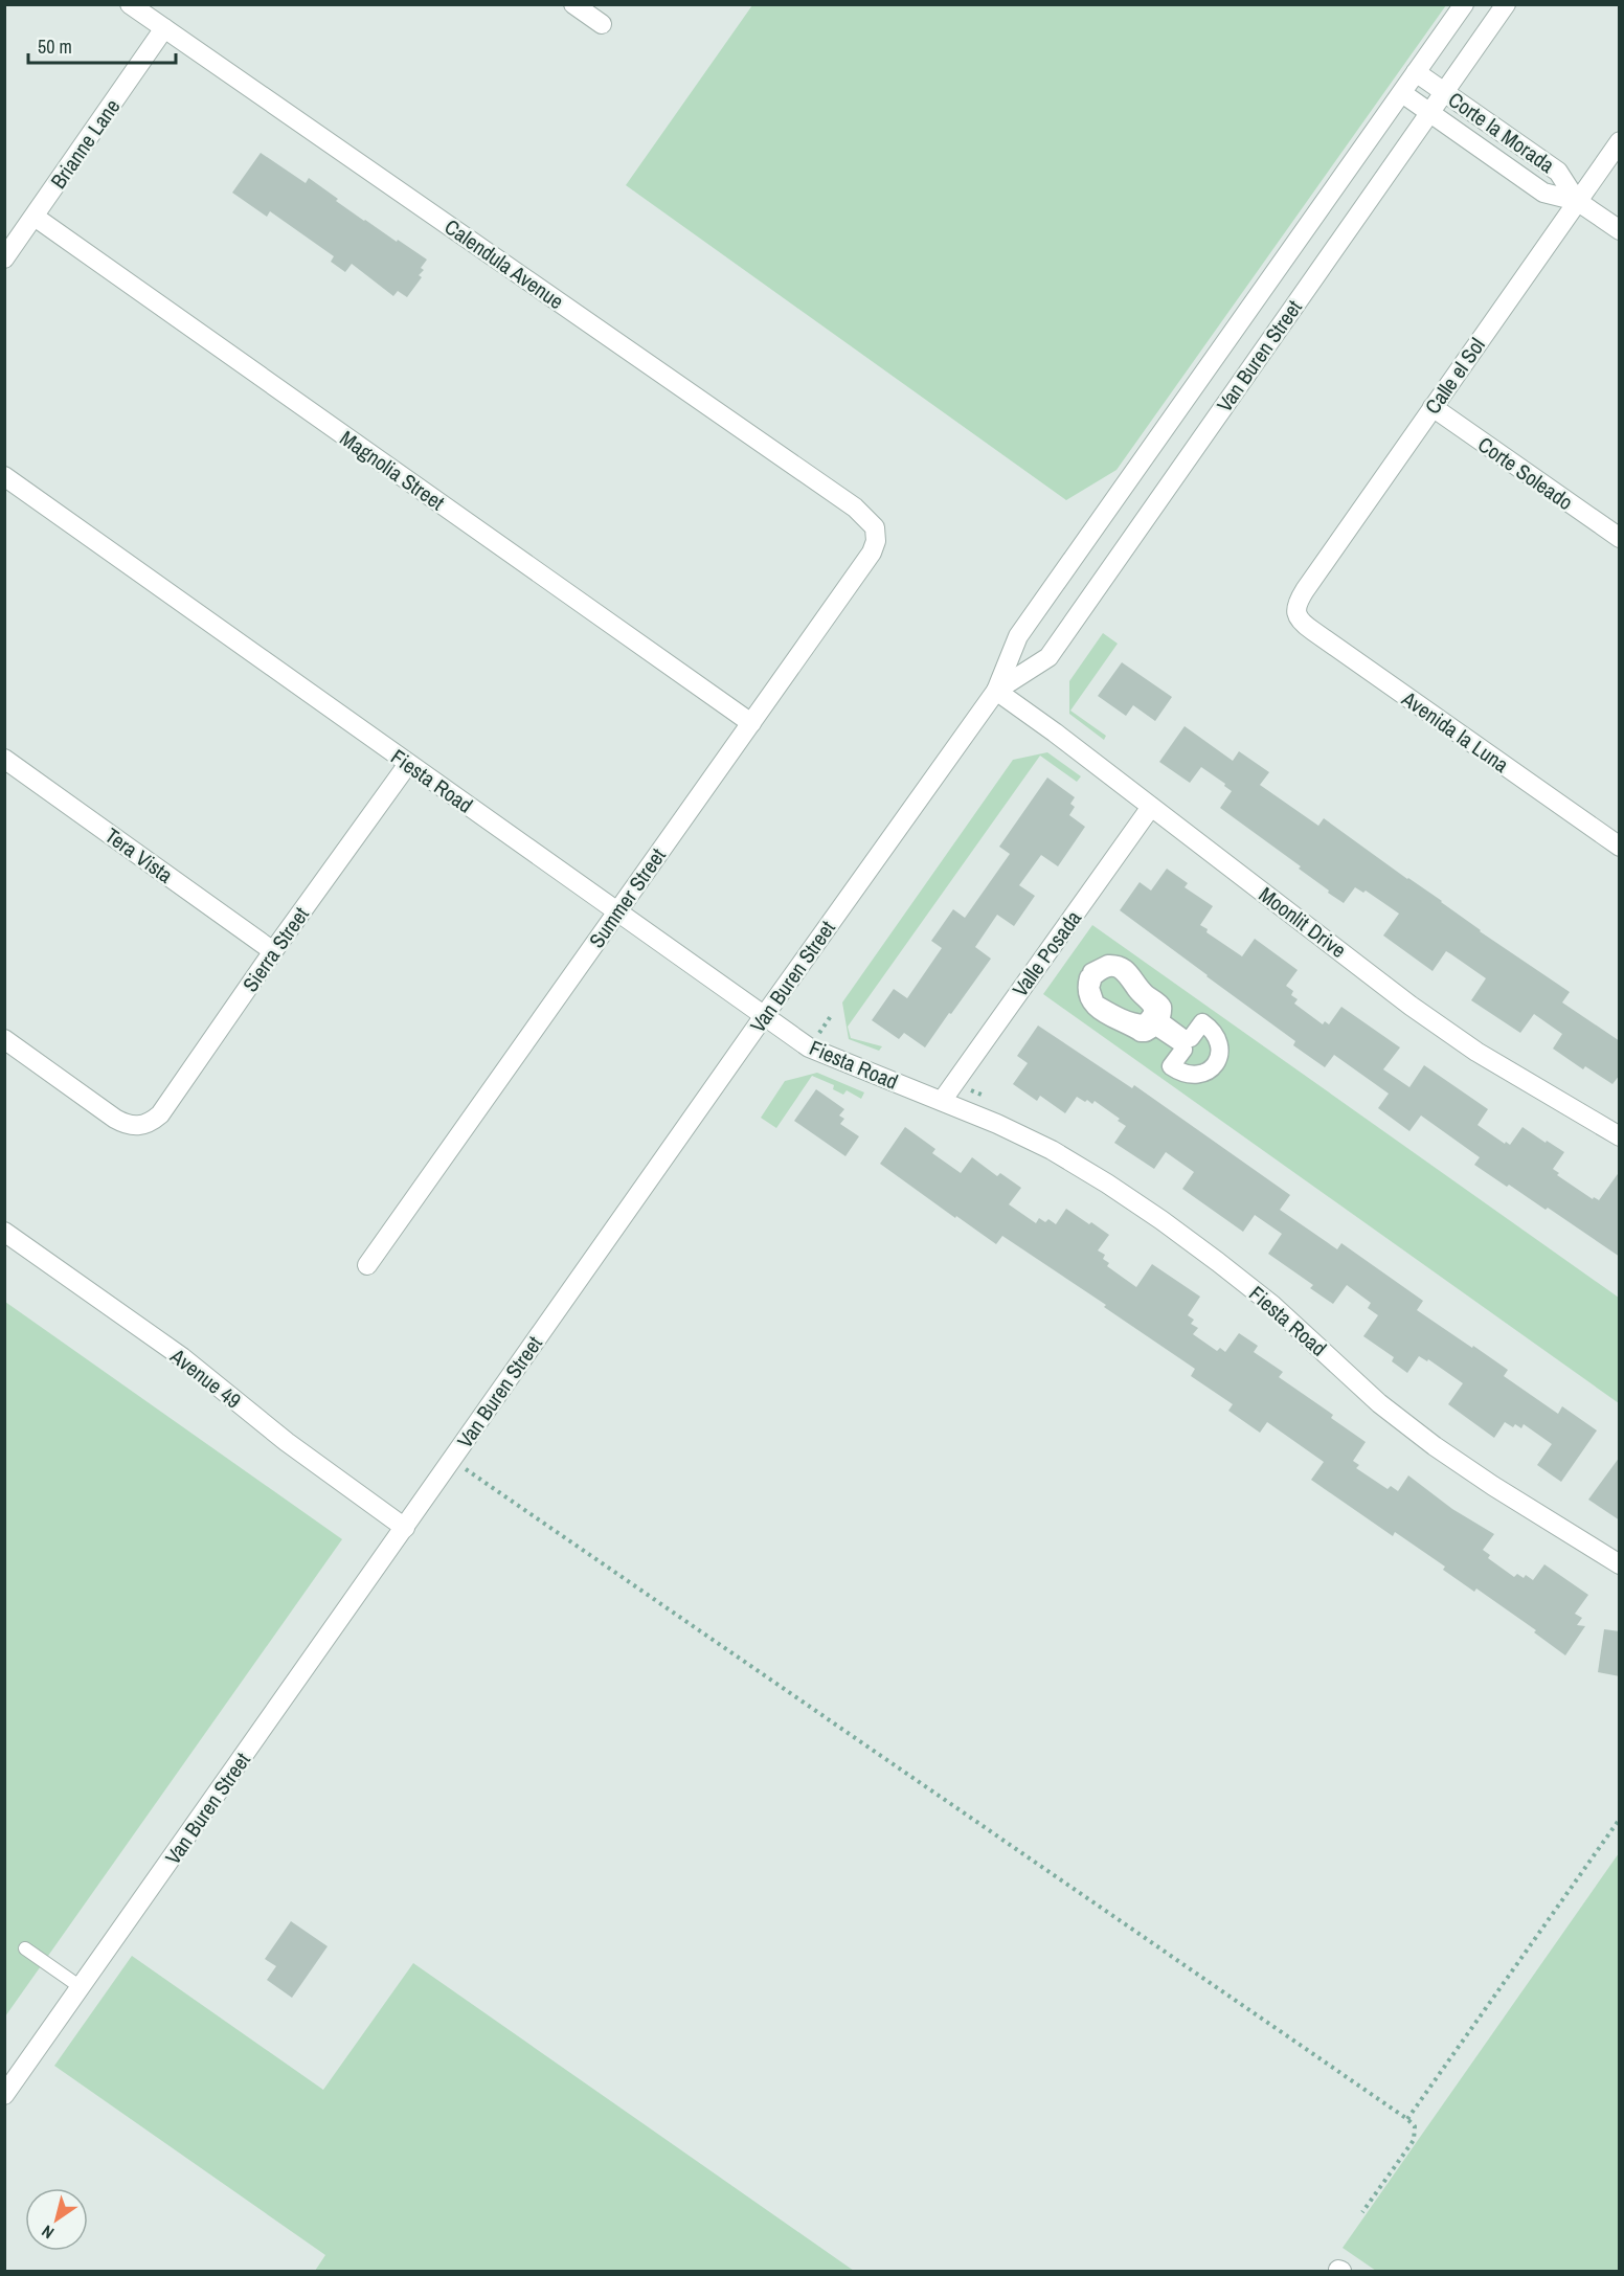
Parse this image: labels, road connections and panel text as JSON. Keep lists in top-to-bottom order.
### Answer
{
  "streets": {
    "street": [
      "Corte la Morada",
      "Brianne Lane",
      "Calendula Avenue",
      "Van Buren Street",
      "Calle el Sol",
      "Magnolia Street",
      "Corte Soleado",
      "Avenida la Luna",
      "Fiesta Road",
      "Tera Vista",
      "Summer Street",
      "Moonlit Drive",
      "Sierra Street",
      "Valle Posada",
      "Avenue 49"
    ]
  },
  "crossings": [
    ["Corte la Morada", "Van Buren Street"],
    ["Corte la Morada", "Calle el Sol"],
    ["Brianne Lane", "Calendula Avenue"],
    ["Brianne Lane", "Magnolia Street"],
    ["Calendula Avenue", "Summer Street"],
    ["Van Buren Street", "Fiesta Road"],
    ["Van Buren Street", "Moonlit Drive"],
    ["Van Buren Street", "Avenue 49"],
    ["Calle el Sol", "Corte Soleado"],
    ["Calle el Sol", "Avenida la Luna"],
    ["Magnolia Street", "Summer Street"],
    ["Fiesta Road", "Summer Street"],
    ["Fiesta Road", "Sierra Street"],
    ["Fiesta Road", "Valle Posada"],
    ["Tera Vista", "Sierra Street"],
    ["Moonlit Drive", "Valle Posada"]
  ],
  "scale_bar": "50 m",
  "north": "bottom left"
}
